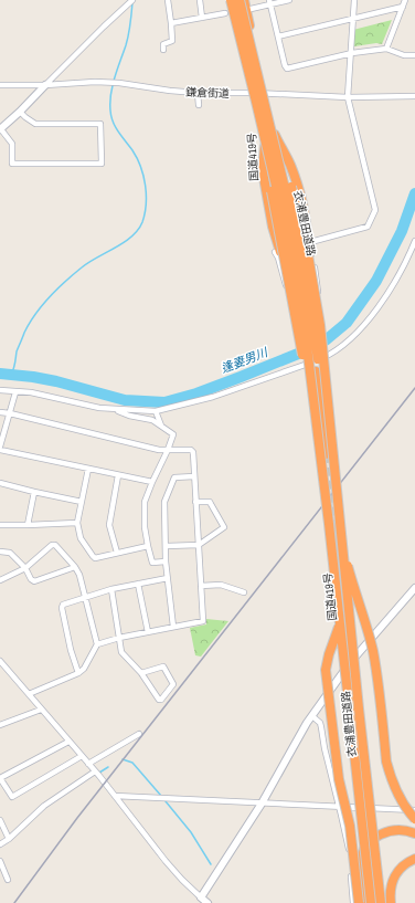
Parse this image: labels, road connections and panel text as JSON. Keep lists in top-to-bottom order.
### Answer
{
  "streets": {
    "highway": ["国道419号", "衣浦豊田道路"],
    "street": ["鎌倉街道"]
  },
  "crossings": [
    ["鎌倉街道", "国道419号"],
    ["国道419号", "衣浦豊田道路"]
  ],
  "water": ["逢妻男川"]
}
